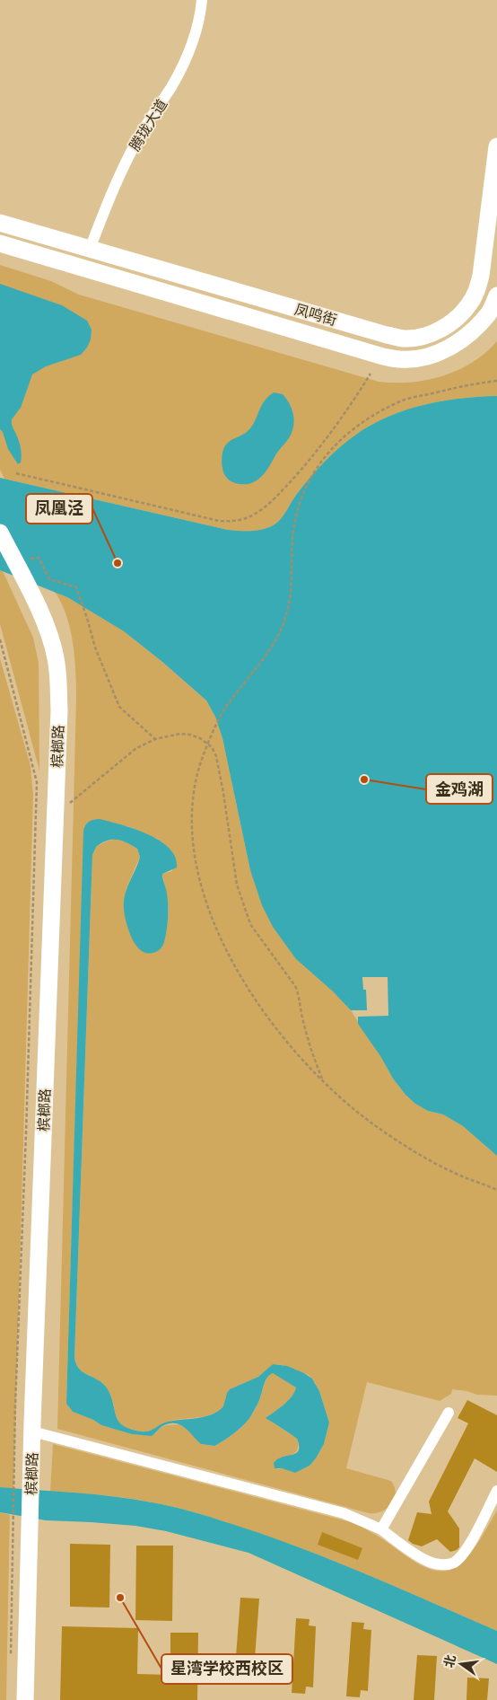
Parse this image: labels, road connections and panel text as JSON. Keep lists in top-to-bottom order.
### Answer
{
  "streets": {
    "street": ["腾珑大道", "凤鸣街", "槟榔路"]
  },
  "crossings": [
    ["腾珑大道", "凤鸣街"]
  ],
  "places": ["凤凰泾", "金鸡湖", "星湾学校西校区"],
  "north": "left"
}
